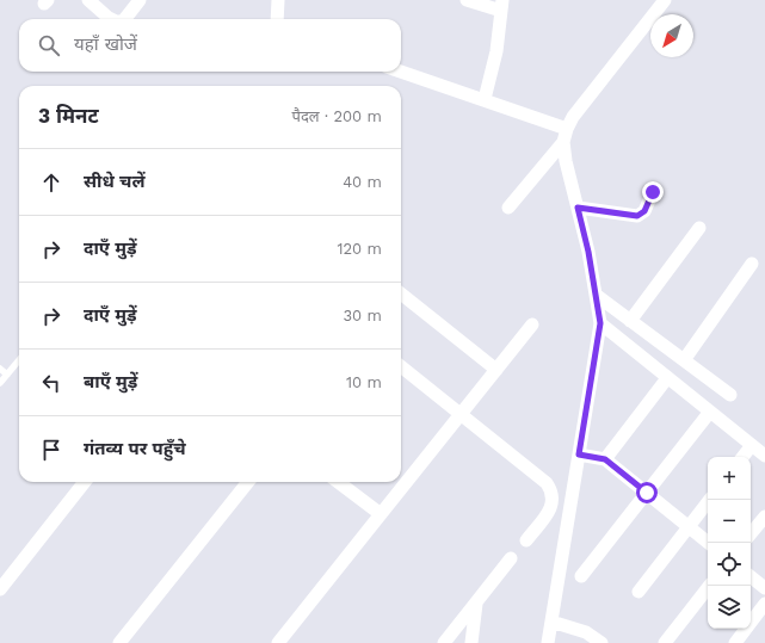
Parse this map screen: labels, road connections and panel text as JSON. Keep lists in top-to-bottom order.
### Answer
{
  "north": "bottom left",
  "page": {
    "search": "यहाँ खोजें",
    "heading": ["3 मिनट", "पैदल · 200 m"],
    "list": [
      ["सीधे चलें", "40 m"],
      ["दाएँ मुड़ें", "120 m"],
      ["दाएँ मुड़ें", "30 m"],
      ["बाएँ मुड़ें", "10 m"],
      "गंतव्य पर पहुँचे"
    ],
    "map_buttons": ["+", "−"]
  }
}
